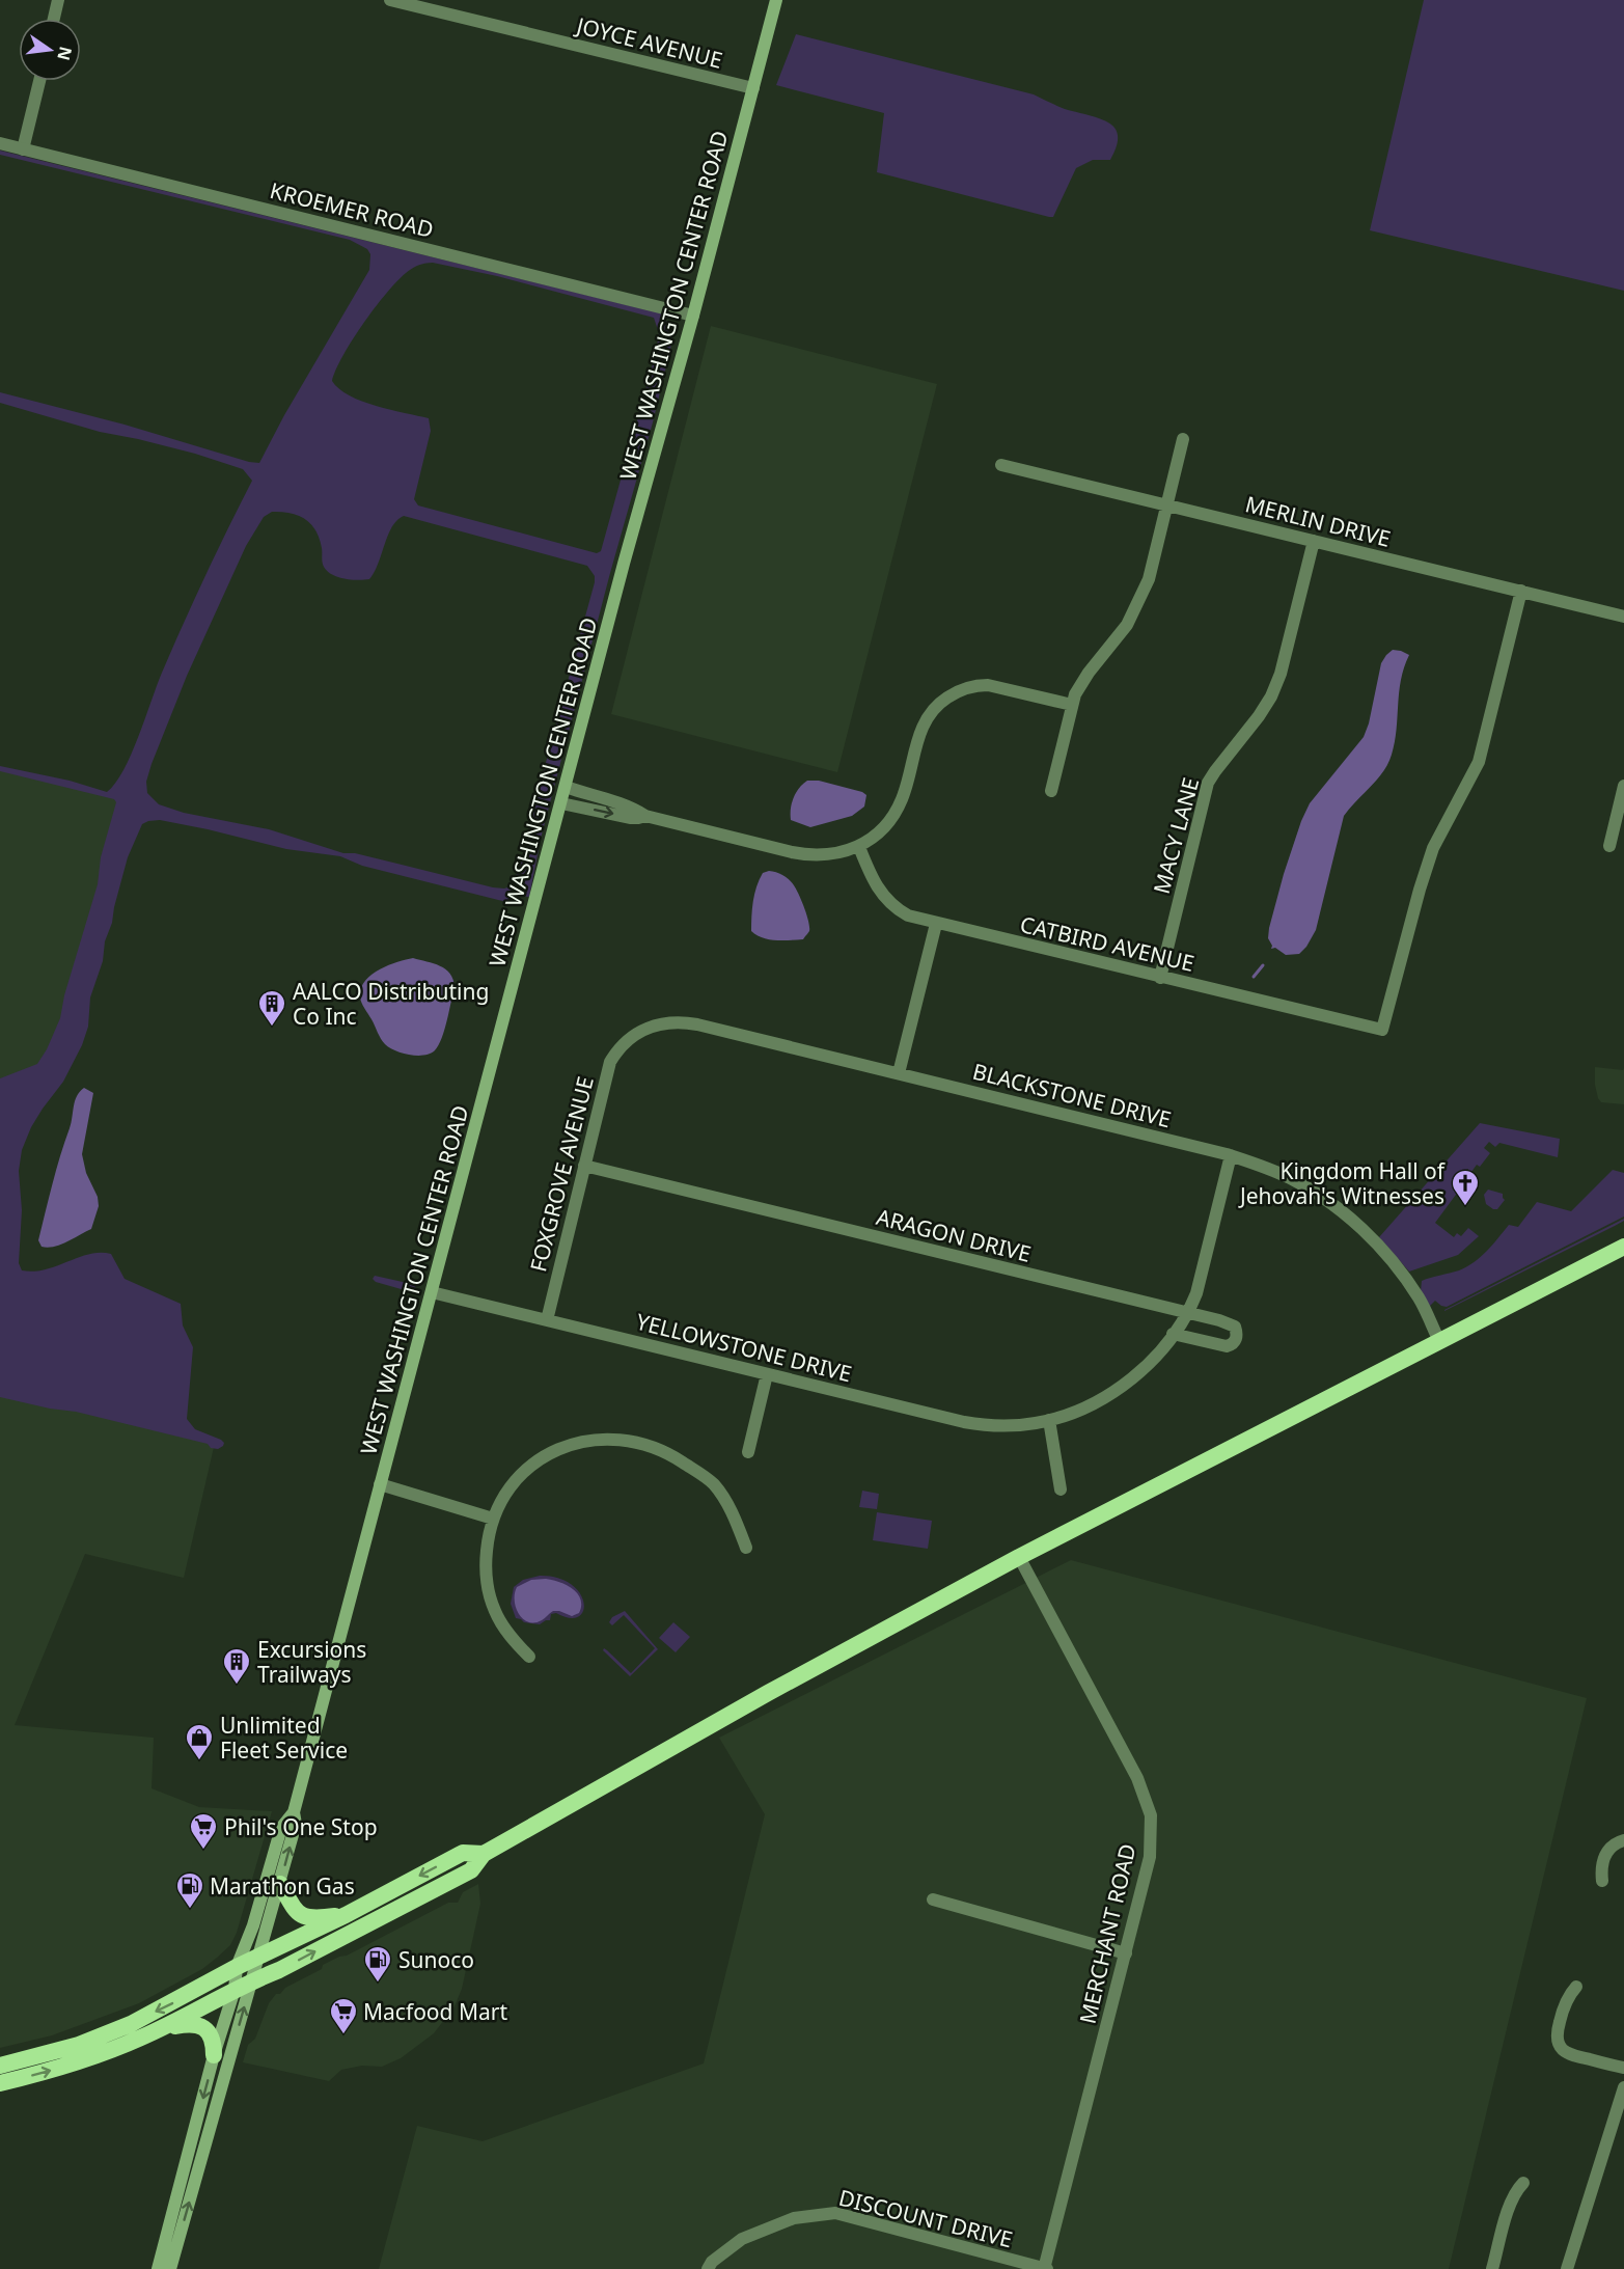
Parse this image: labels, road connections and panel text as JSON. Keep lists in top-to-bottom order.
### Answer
{
  "streets": {
    "main road": ["WEST WASHINGTON CENTER ROAD"],
    "street": [
      "JOYCE AVENUE",
      "KROEMER ROAD",
      "MERLIN DRIVE",
      "MACY LANE",
      "CATBIRD AVENUE",
      "BLACKSTONE DRIVE",
      "FOXGROVE AVENUE",
      "ARAGON DRIVE",
      "YELLOWSTONE DRIVE",
      "MERCHANT ROAD",
      "DISCOUNT DRIVE"
    ]
  },
  "crossings": [
    ["JOYCE AVENUE", "WEST WASHINGTON CENTER ROAD"],
    ["KROEMER ROAD", "WEST WASHINGTON CENTER ROAD"],
    ["WEST WASHINGTON CENTER ROAD", "YELLOWSTONE DRIVE"],
    ["MERLIN DRIVE", "MACY LANE"],
    ["MERLIN DRIVE", "CATBIRD AVENUE"],
    ["MACY LANE", "CATBIRD AVENUE"],
    ["BLACKSTONE DRIVE", "FOXGROVE AVENUE"],
    ["BLACKSTONE DRIVE", "YELLOWSTONE DRIVE"],
    ["FOXGROVE AVENUE", "ARAGON DRIVE"],
    ["FOXGROVE AVENUE", "YELLOWSTONE DRIVE"],
    ["ARAGON DRIVE", "YELLOWSTONE DRIVE"],
    ["MERCHANT ROAD", "DISCOUNT DRIVE"]
  ],
  "places": {
    "building": ["AALCO Distributing Co Inc", "Excursions Trailways"],
    "church": ["Kingdom Hall of Jehovah's Witnesses"],
    "shop": ["Unlimited Fleet Service"],
    "supermarket": ["Phil's One Stop", "Macfood Mart"],
    "fuel station": ["Marathon Gas", "Sunoco"]
  },
  "north": "right"
}
